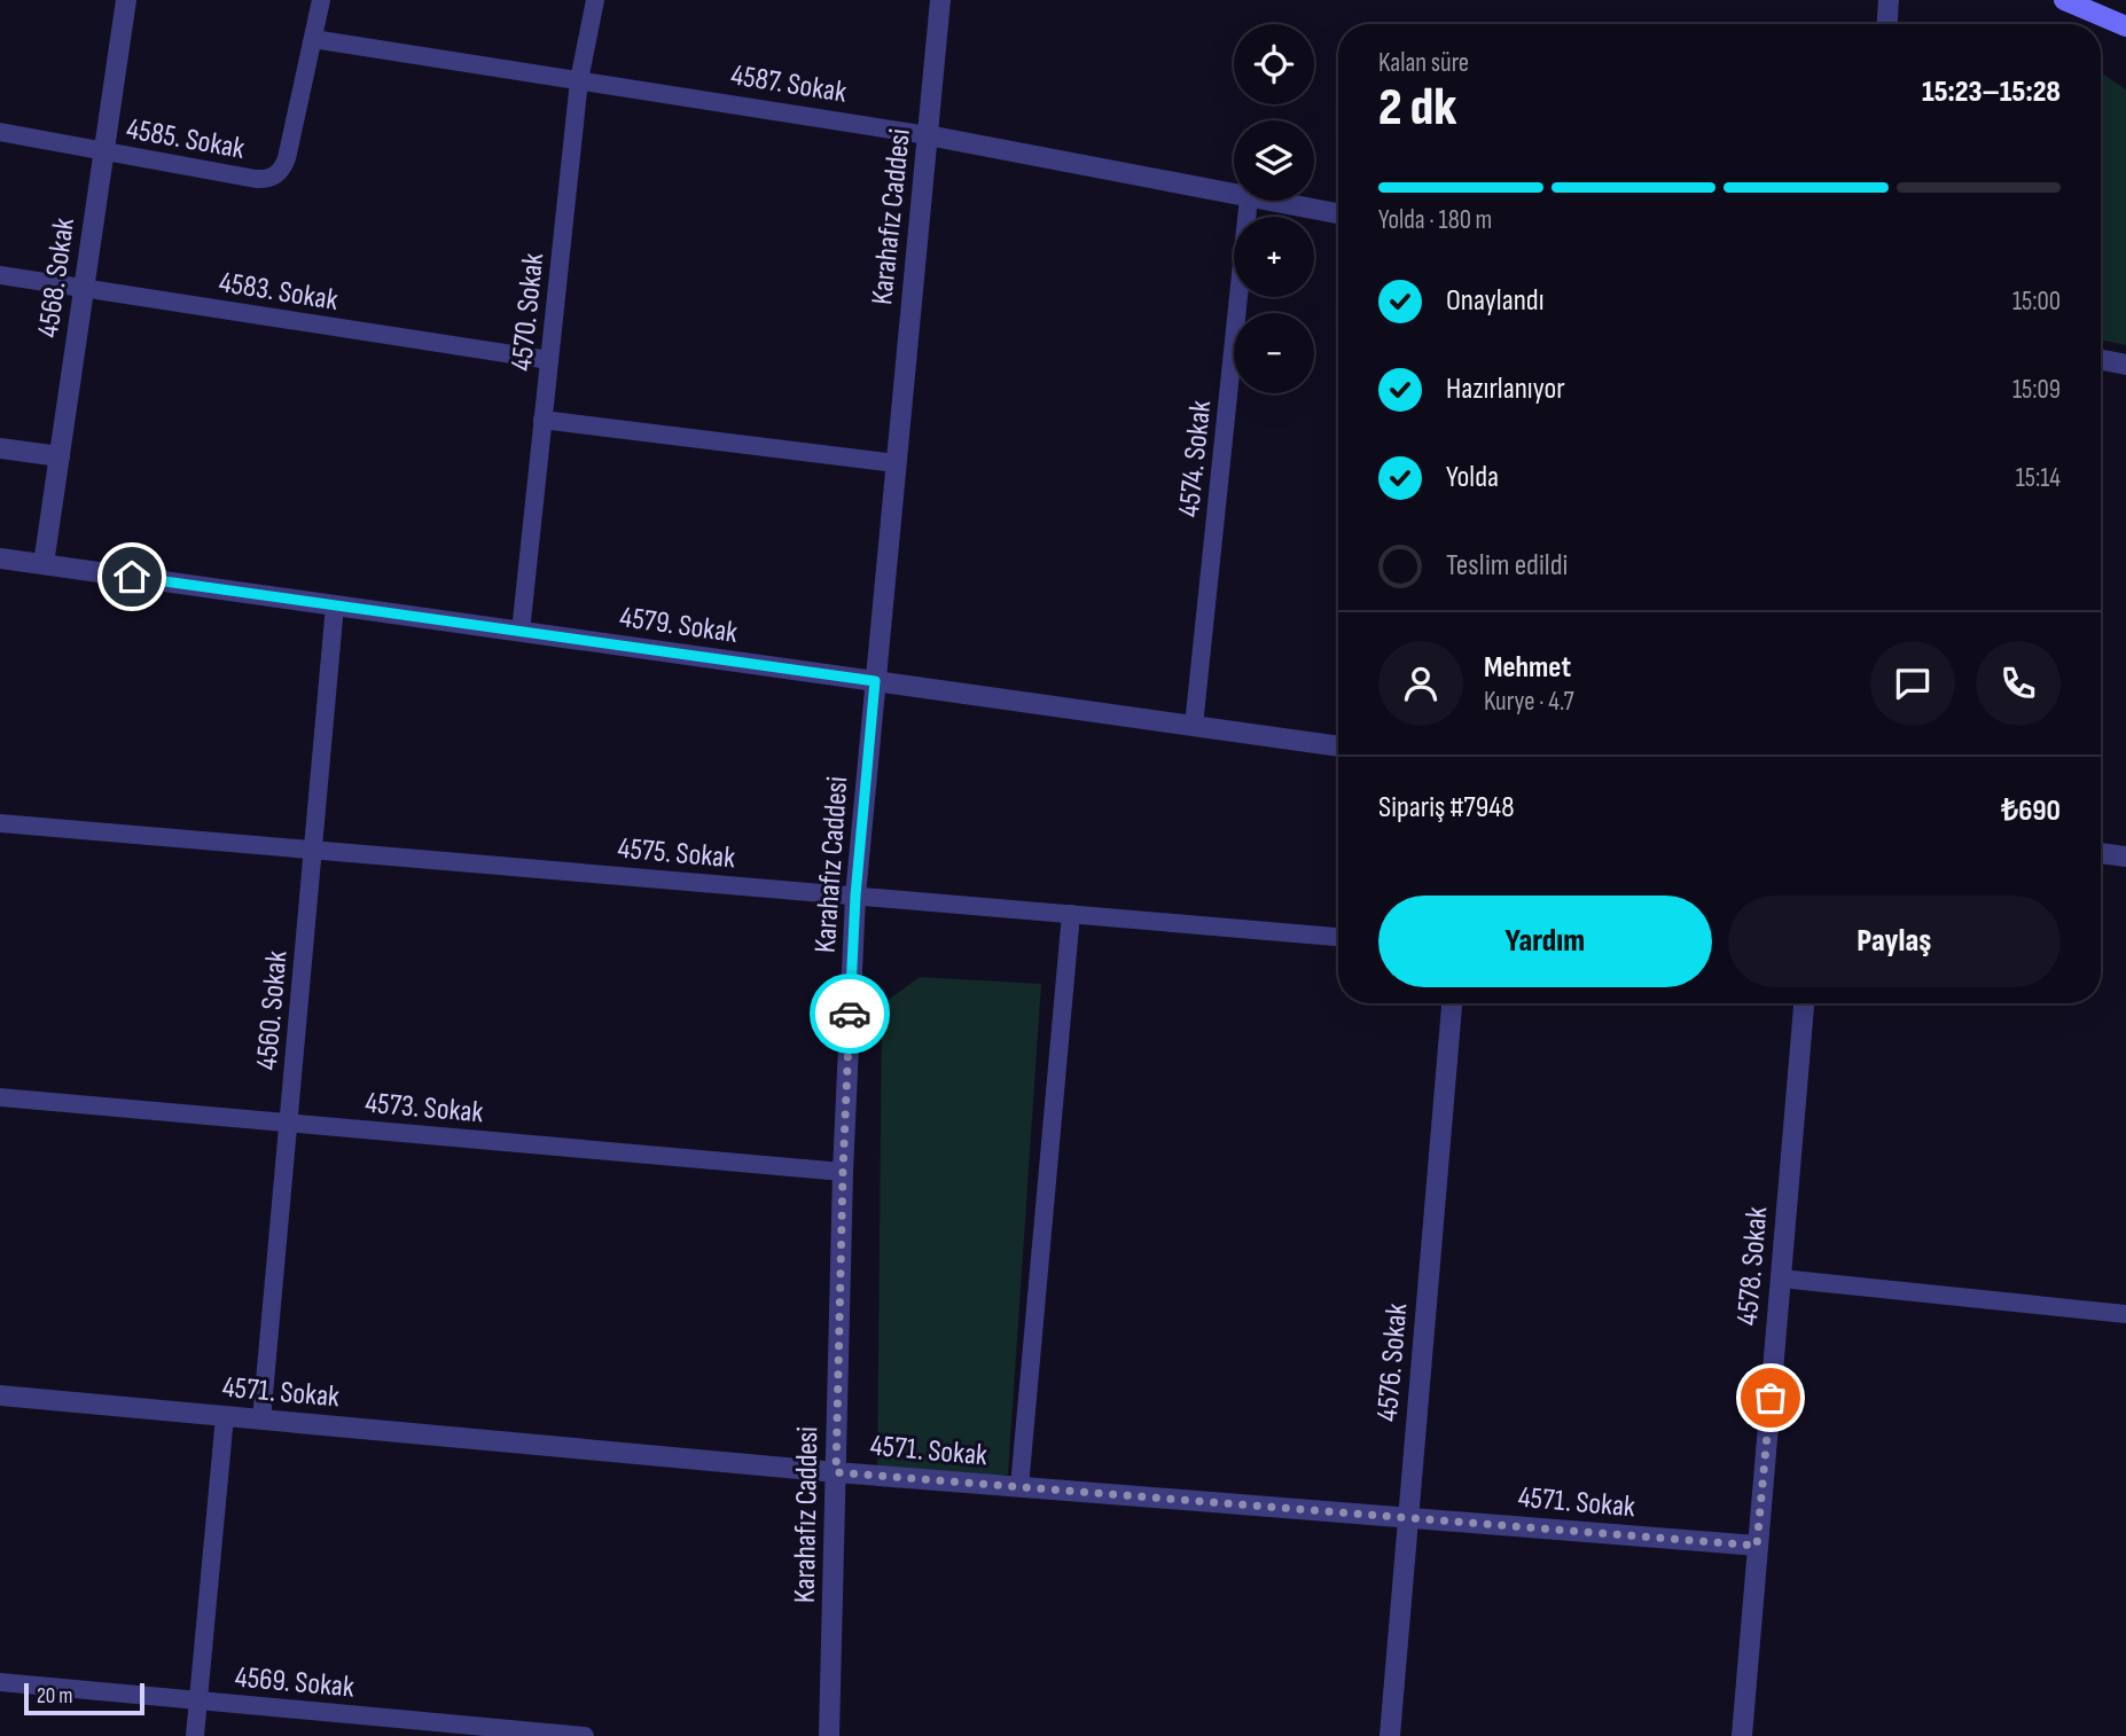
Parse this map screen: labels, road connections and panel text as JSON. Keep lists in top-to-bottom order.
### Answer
{
  "streets": {
    "street": [
      "4587. Sokak",
      "Karahafız Caddesi",
      "4568. Sokak",
      "4579. Sokak",
      "4578. Sokak",
      "4576. Sokak",
      "4571. Sokak"
    ],
    "lane": [
      "4585. Sokak",
      "4583. Sokak",
      "4570. Sokak",
      "4574. Sokak",
      "4575. Sokak",
      "4560. Sokak",
      "4573. Sokak",
      "4569. Sokak"
    ]
  },
  "crossings": [
    ["4587. Sokak", "4585. Sokak"],
    ["4587. Sokak", "Karahafız Caddesi"],
    ["4587. Sokak", "4570. Sokak"],
    ["4585. Sokak", "4568. Sokak"],
    ["Karahafız Caddesi", "4579. Sokak"],
    ["Karahafız Caddesi", "4575. Sokak"],
    ["Karahafız Caddesi", "4573. Sokak"],
    ["Karahafız Caddesi", "4571. Sokak"],
    ["4568. Sokak", "4583. Sokak"],
    ["4568. Sokak", "4579. Sokak"],
    ["4583. Sokak", "4570. Sokak"],
    ["4570. Sokak", "4579. Sokak"],
    ["4574. Sokak", "4579. Sokak"],
    ["4579. Sokak", "4560. Sokak"],
    ["4575. Sokak", "4560. Sokak"],
    ["4560. Sokak", "4573. Sokak"],
    ["4560. Sokak", "4571. Sokak"],
    ["4578. Sokak", "4571. Sokak"],
    ["4576. Sokak", "4571. Sokak"]
  ],
  "scale_bar": "20 m",
  "page": {
    "map_buttons": ["+", "−"],
    "heading": ["2 dk", "Kalan süre", "15:23–15:28"],
    "panel": [
      "Mehmet",
      "Kurye · 4.7",
      "Sipariş #7948",
      "₺690"
    ],
    "bar": "Yolda · 180 m",
    "list": [
      ["Onaylandı", "15:00"],
      ["Hazırlanıyor", "15:09"],
      ["Yolda", "15:14"],
      "Teslim edildi"
    ],
    "buttons": ["Yardım", "Paylaş"],
    "scale": "20 m"
  }
}
